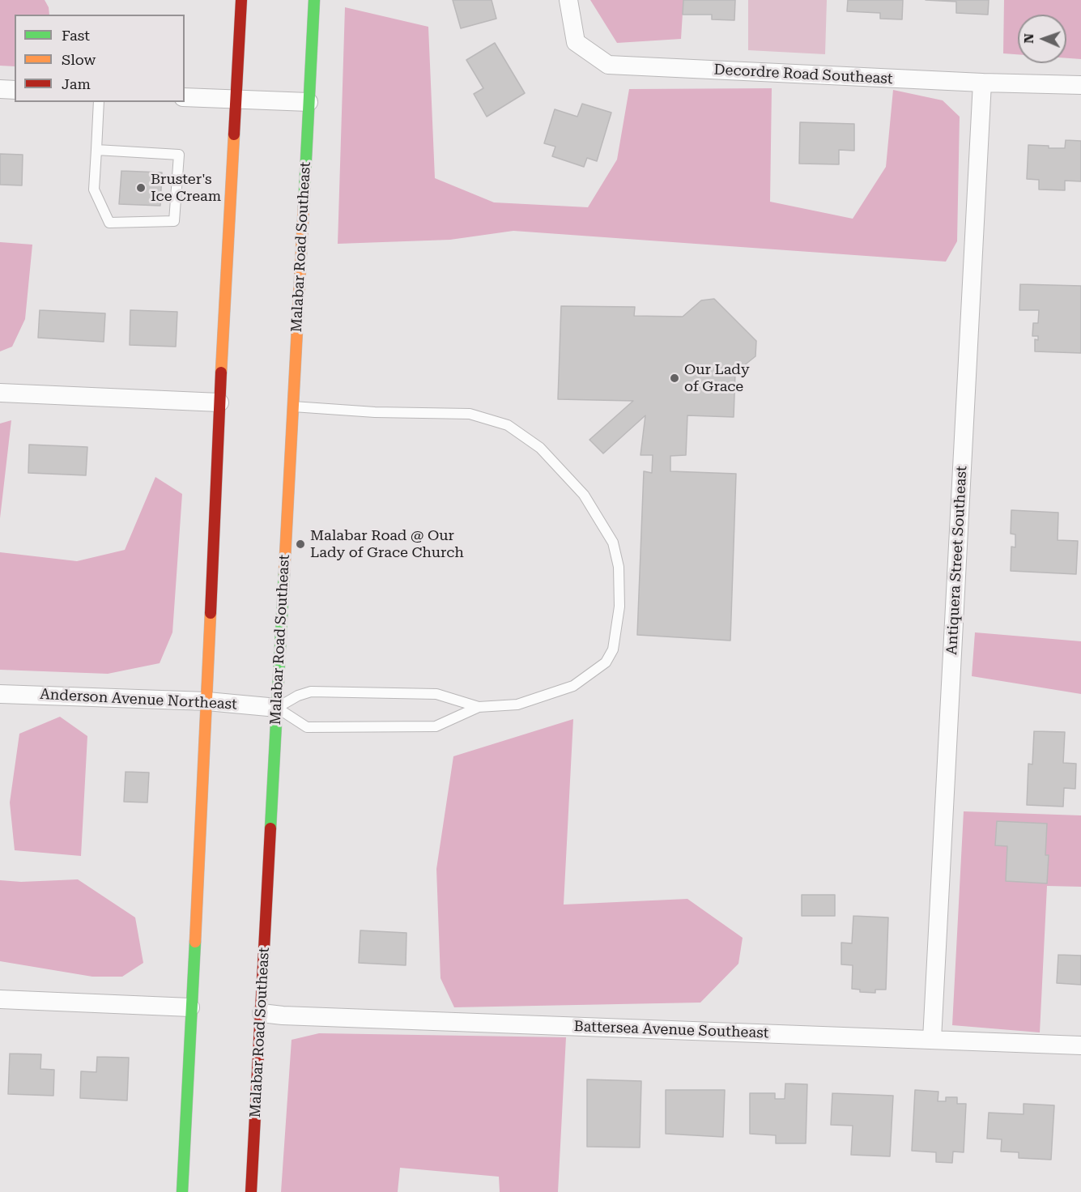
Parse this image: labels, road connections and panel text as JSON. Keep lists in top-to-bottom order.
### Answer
{
  "streets": {
    "main road": ["Malabar Road Southeast"],
    "street": [
      "Decordre Road Southeast",
      "Antiquera Street Southeast",
      "Anderson Avenue Northeast",
      "Battersea Avenue Southeast"
    ]
  },
  "crossings": [
    ["Decordre Road Southeast", "Antiquera Street Southeast"],
    ["Malabar Road Southeast", "Anderson Avenue Northeast"],
    ["Malabar Road Southeast", "Battersea Avenue Southeast"],
    ["Antiquera Street Southeast", "Battersea Avenue Southeast"]
  ],
  "places": ["Bruster's Ice Cream", "Our Lady of Grace", "Malabar Road @ Our Lady of Grace Church"],
  "legend": ["Fast", "Slow", "Jam"],
  "north": "left"
}
